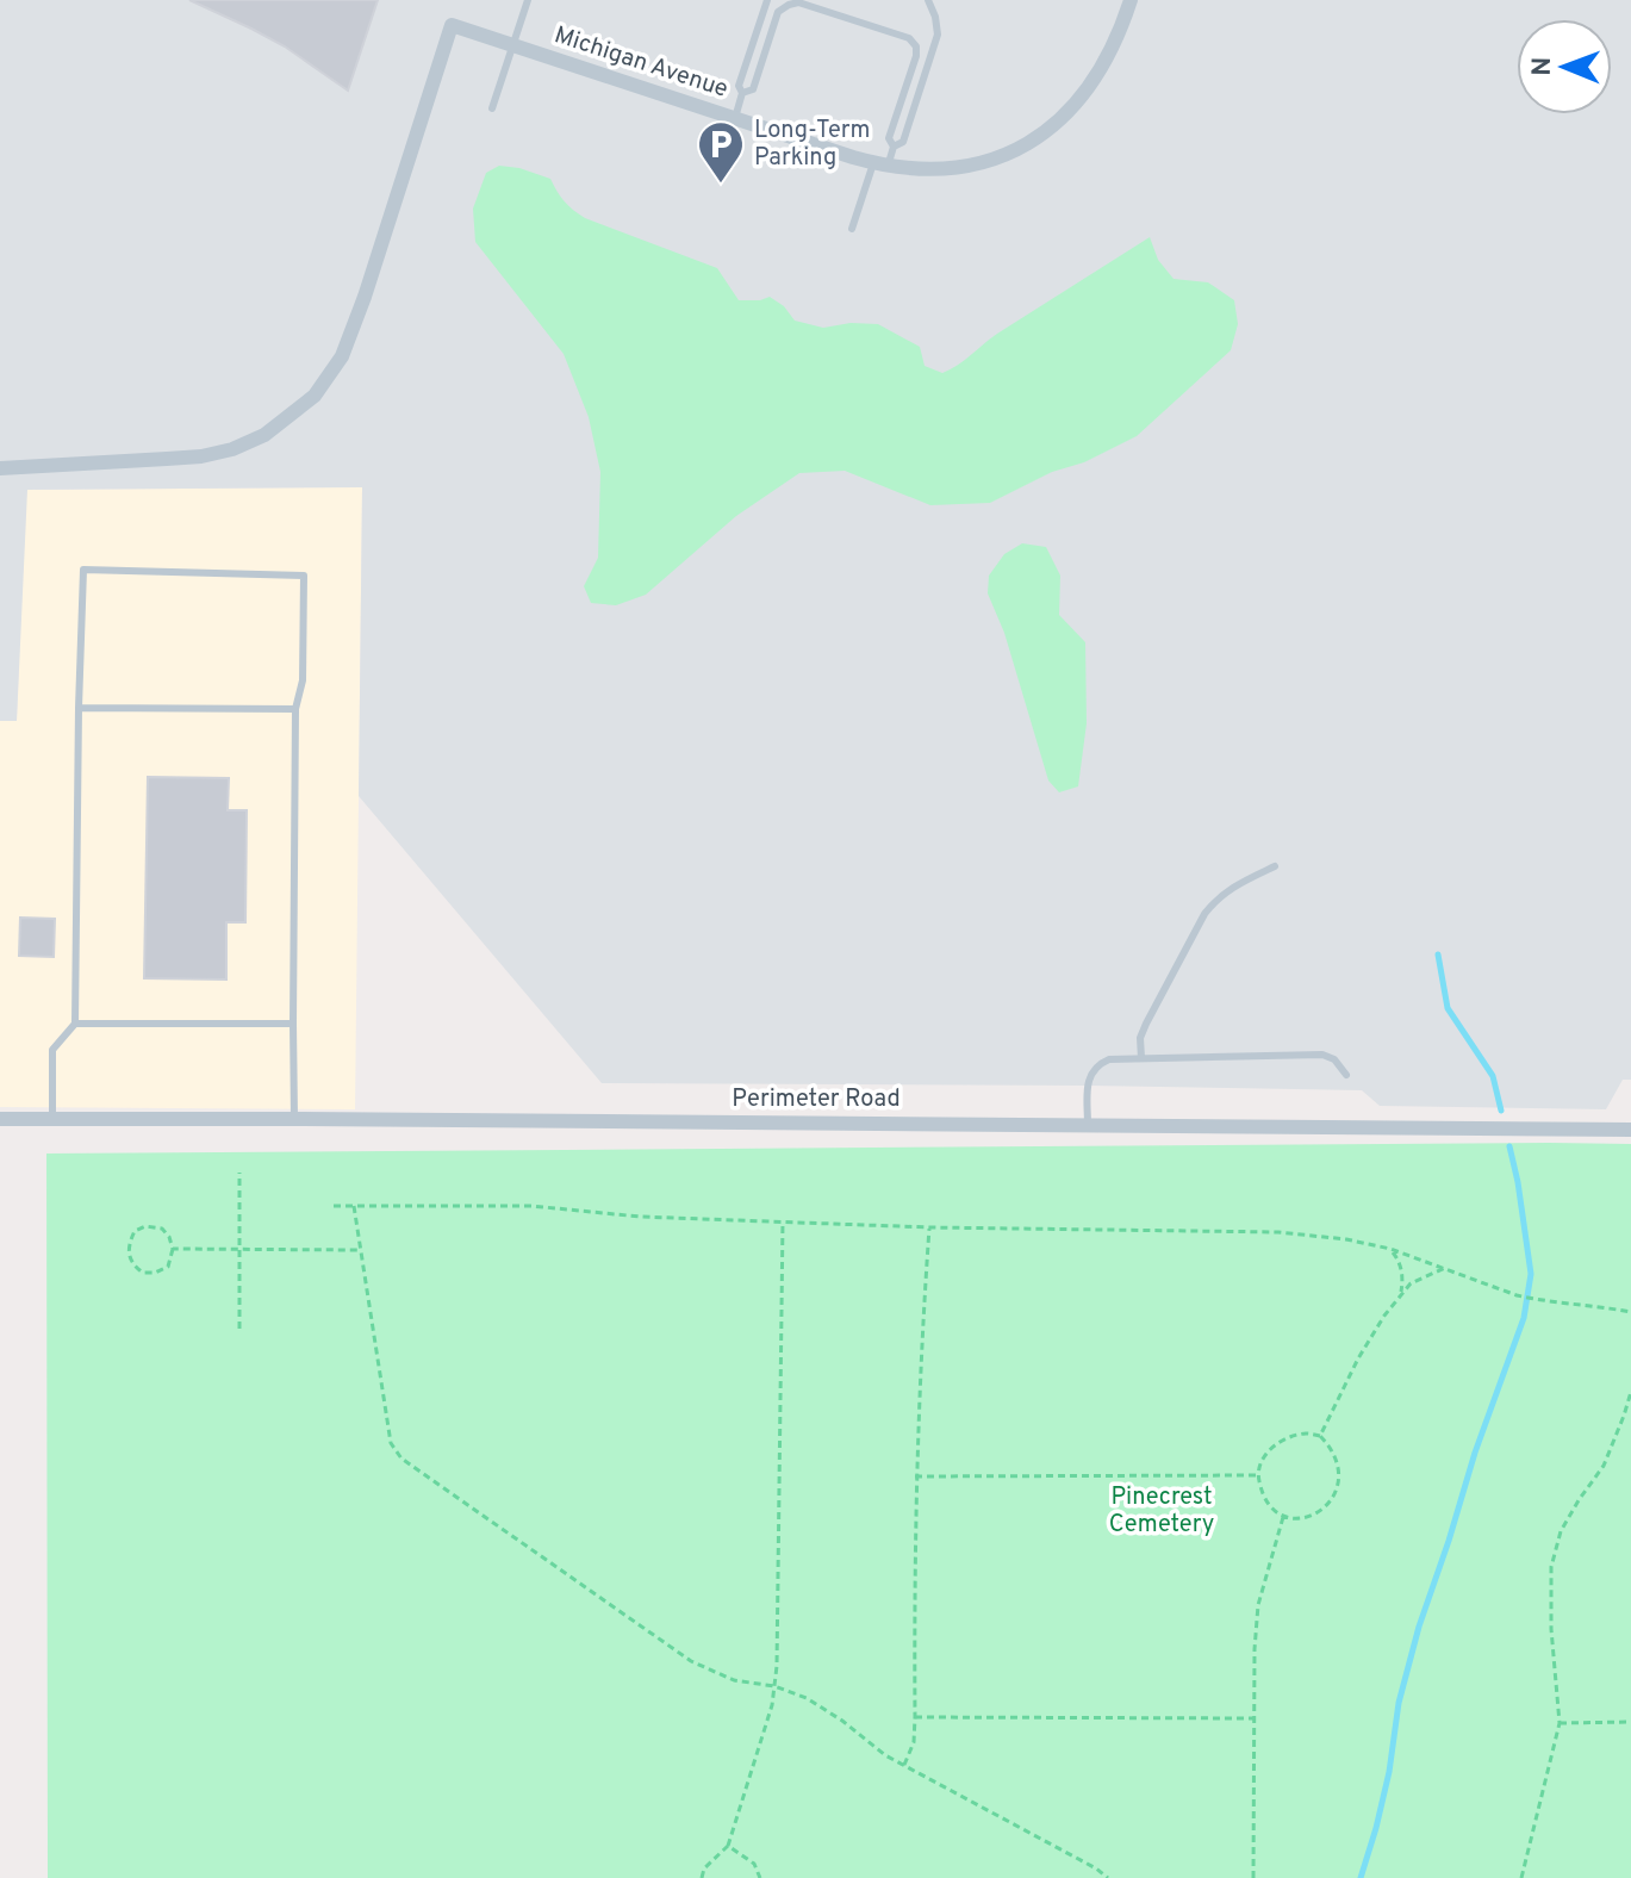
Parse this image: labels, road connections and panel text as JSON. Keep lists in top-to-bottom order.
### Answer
{
  "streets": {
    "street": ["Michigan Avenue", "Perimeter Road"]
  },
  "parks": ["Pinecrest Cemetery"],
  "places": {
    "parking": ["Long-Term Parking"]
  },
  "north": "left"
}
